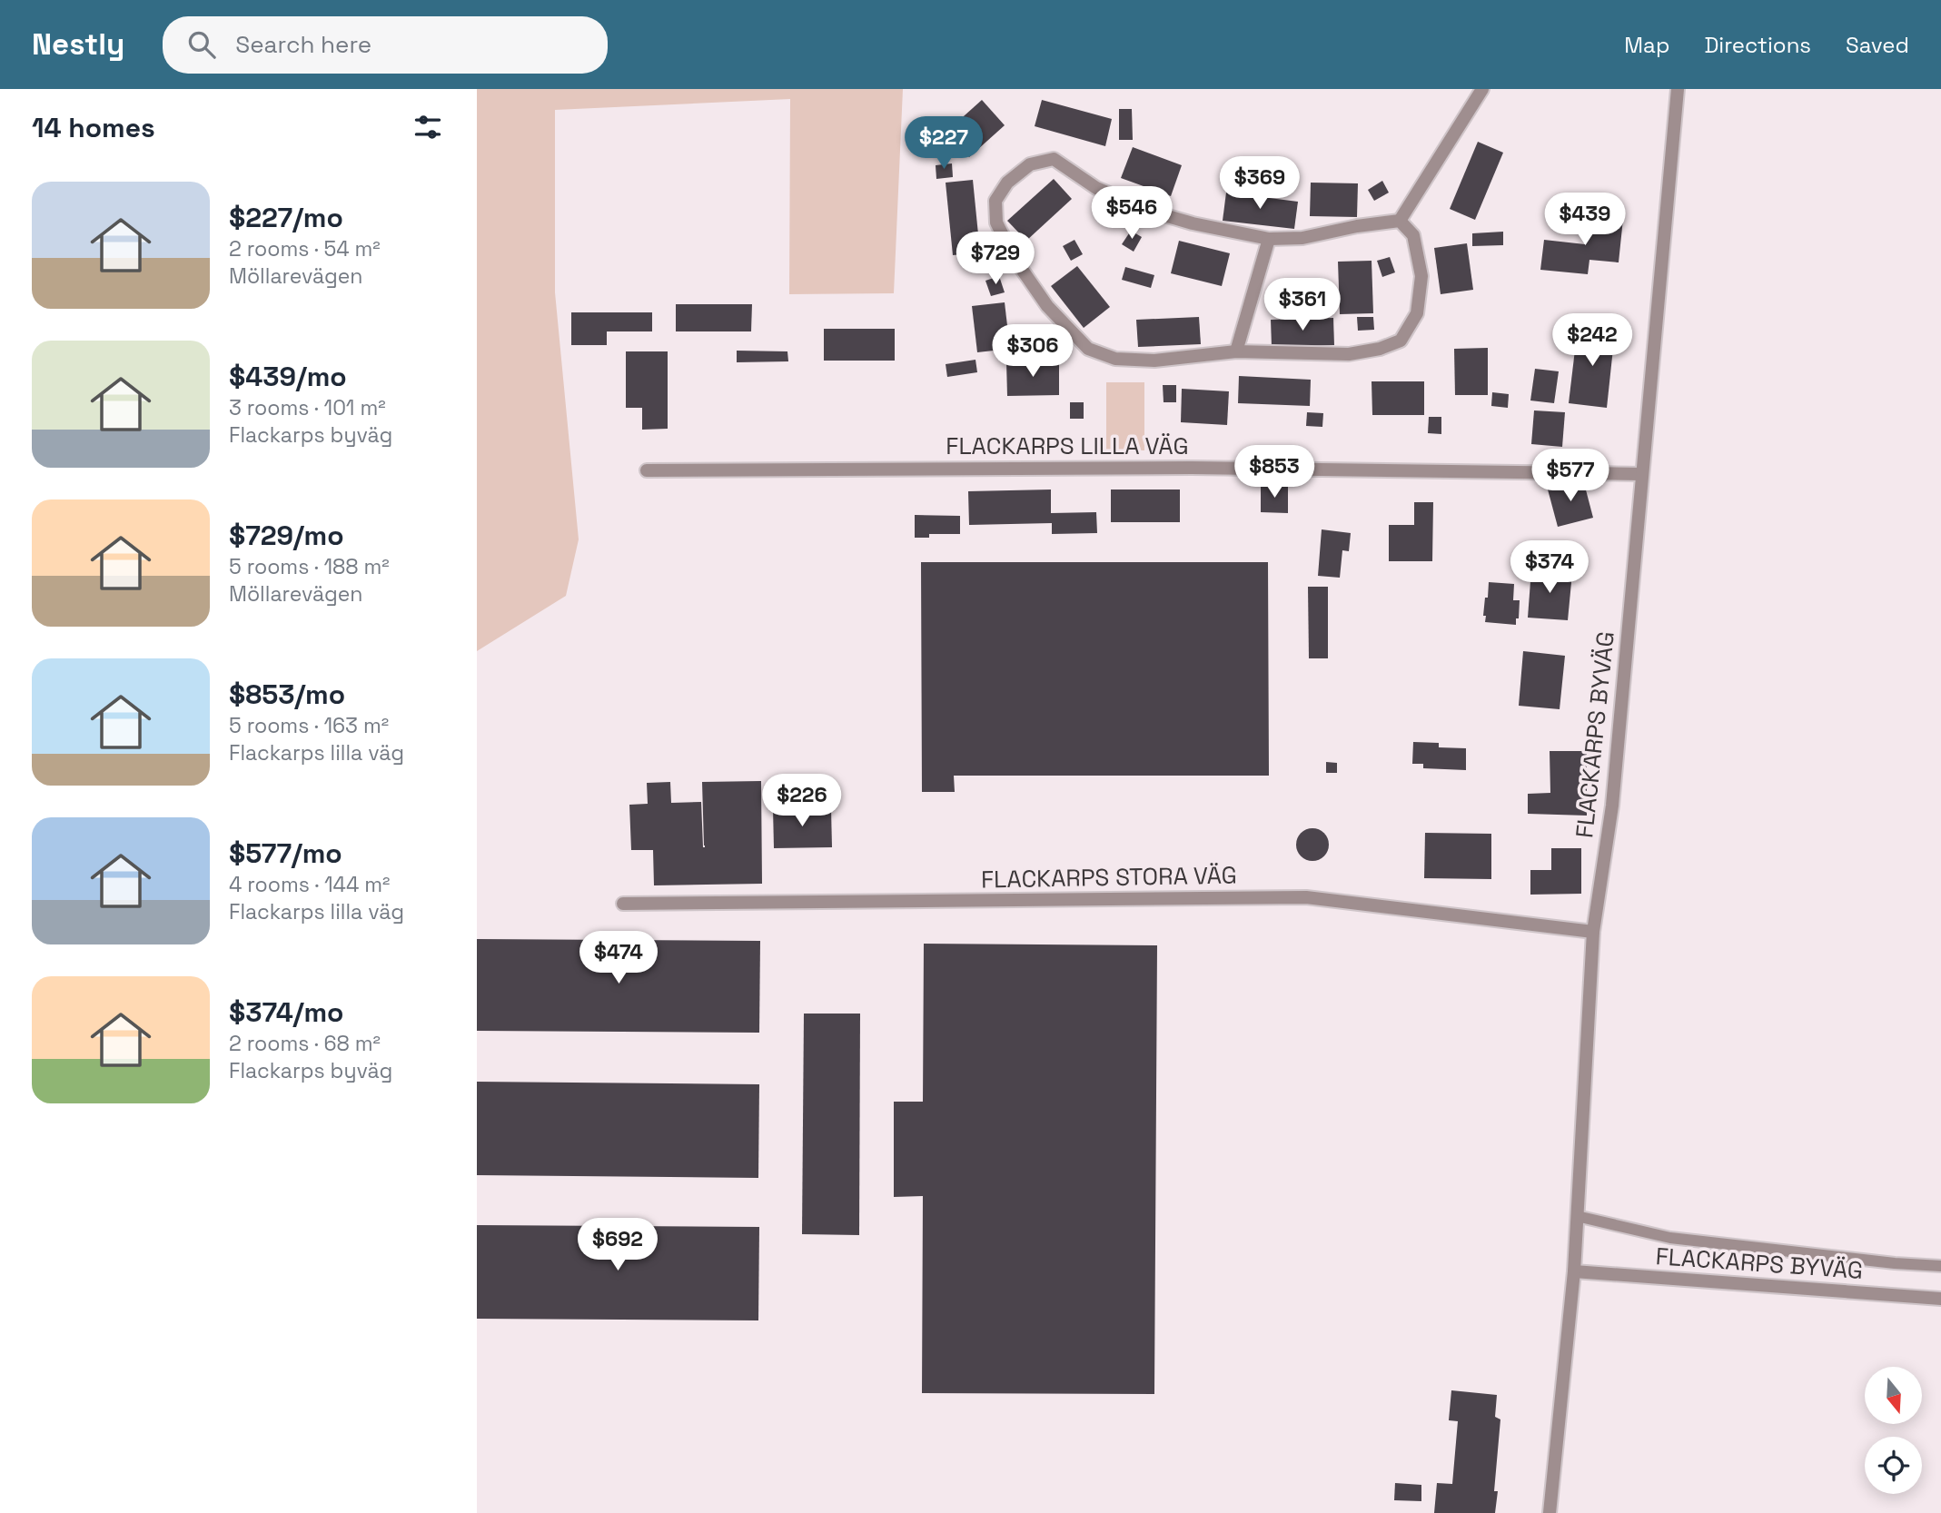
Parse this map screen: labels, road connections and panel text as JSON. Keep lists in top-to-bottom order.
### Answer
{
  "streets": {
    "street": ["FLACKARPS LILLA VÄG", "FLACKARPS BYVÄG", "FLACKARPS STORA VÄG"]
  },
  "crossings": [
    ["FLACKARPS LILLA VÄG", "FLACKARPS BYVÄG"],
    ["FLACKARPS BYVÄG", "FLACKARPS STORA VÄG"]
  ],
  "north": "bottom",
  "page": {
    "header": "Nestly",
    "search": "Search here",
    "nav": ["Map", "Directions", "Saved"],
    "heading": "14 homes",
    "price": [
      "$227",
      "$369",
      "$546",
      "$439",
      "$729",
      "$361",
      "$242",
      "$306",
      "$853",
      "$577",
      "$374",
      "$226",
      "$474",
      "$692"
    ],
    "list": [
      {
        "name": "$227/mo",
        "note": "2 rooms · 54 m² · Möllarevägen"
      },
      {
        "name": "$439/mo",
        "note": "3 rooms · 101 m² · Flackarps byväg"
      },
      {
        "name": "$729/mo",
        "note": "5 rooms · 188 m² · Möllarevägen"
      },
      {
        "name": "$853/mo",
        "note": "5 rooms · 163 m² · Flackarps lilla väg"
      },
      {
        "name": "$577/mo",
        "note": "4 rooms · 144 m² · Flackarps lilla väg"
      },
      {
        "name": "$374/mo",
        "note": "2 rooms · 68 m² · Flackarps byväg"
      }
    ]
  }
}
